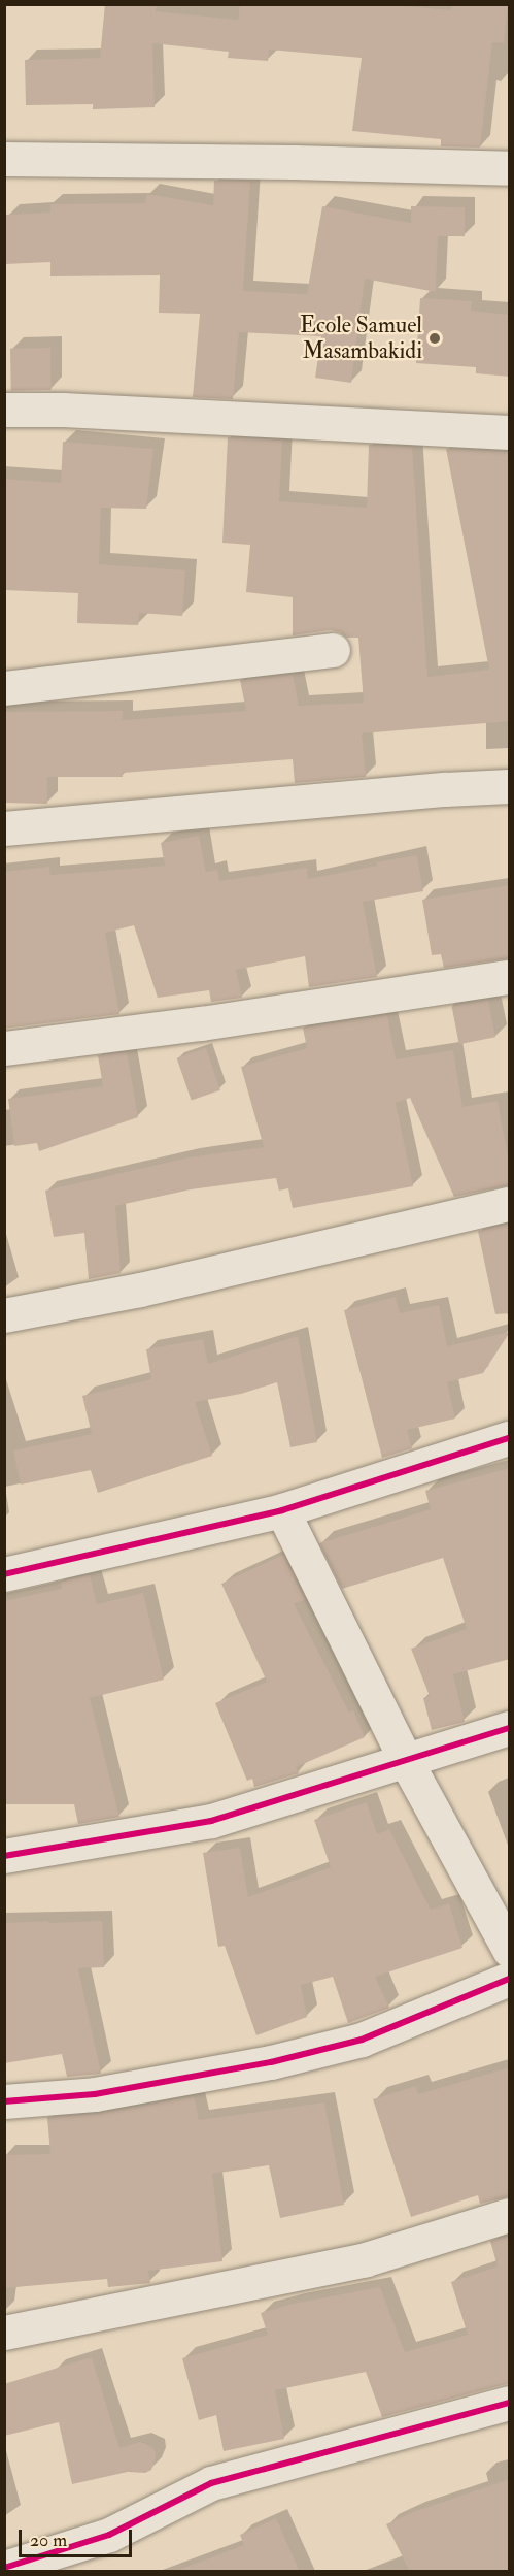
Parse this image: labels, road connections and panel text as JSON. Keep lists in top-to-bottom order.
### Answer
{
  "places": ["Ecole Samuel Masambakidi"],
  "scale_bar": "20 m"
}
